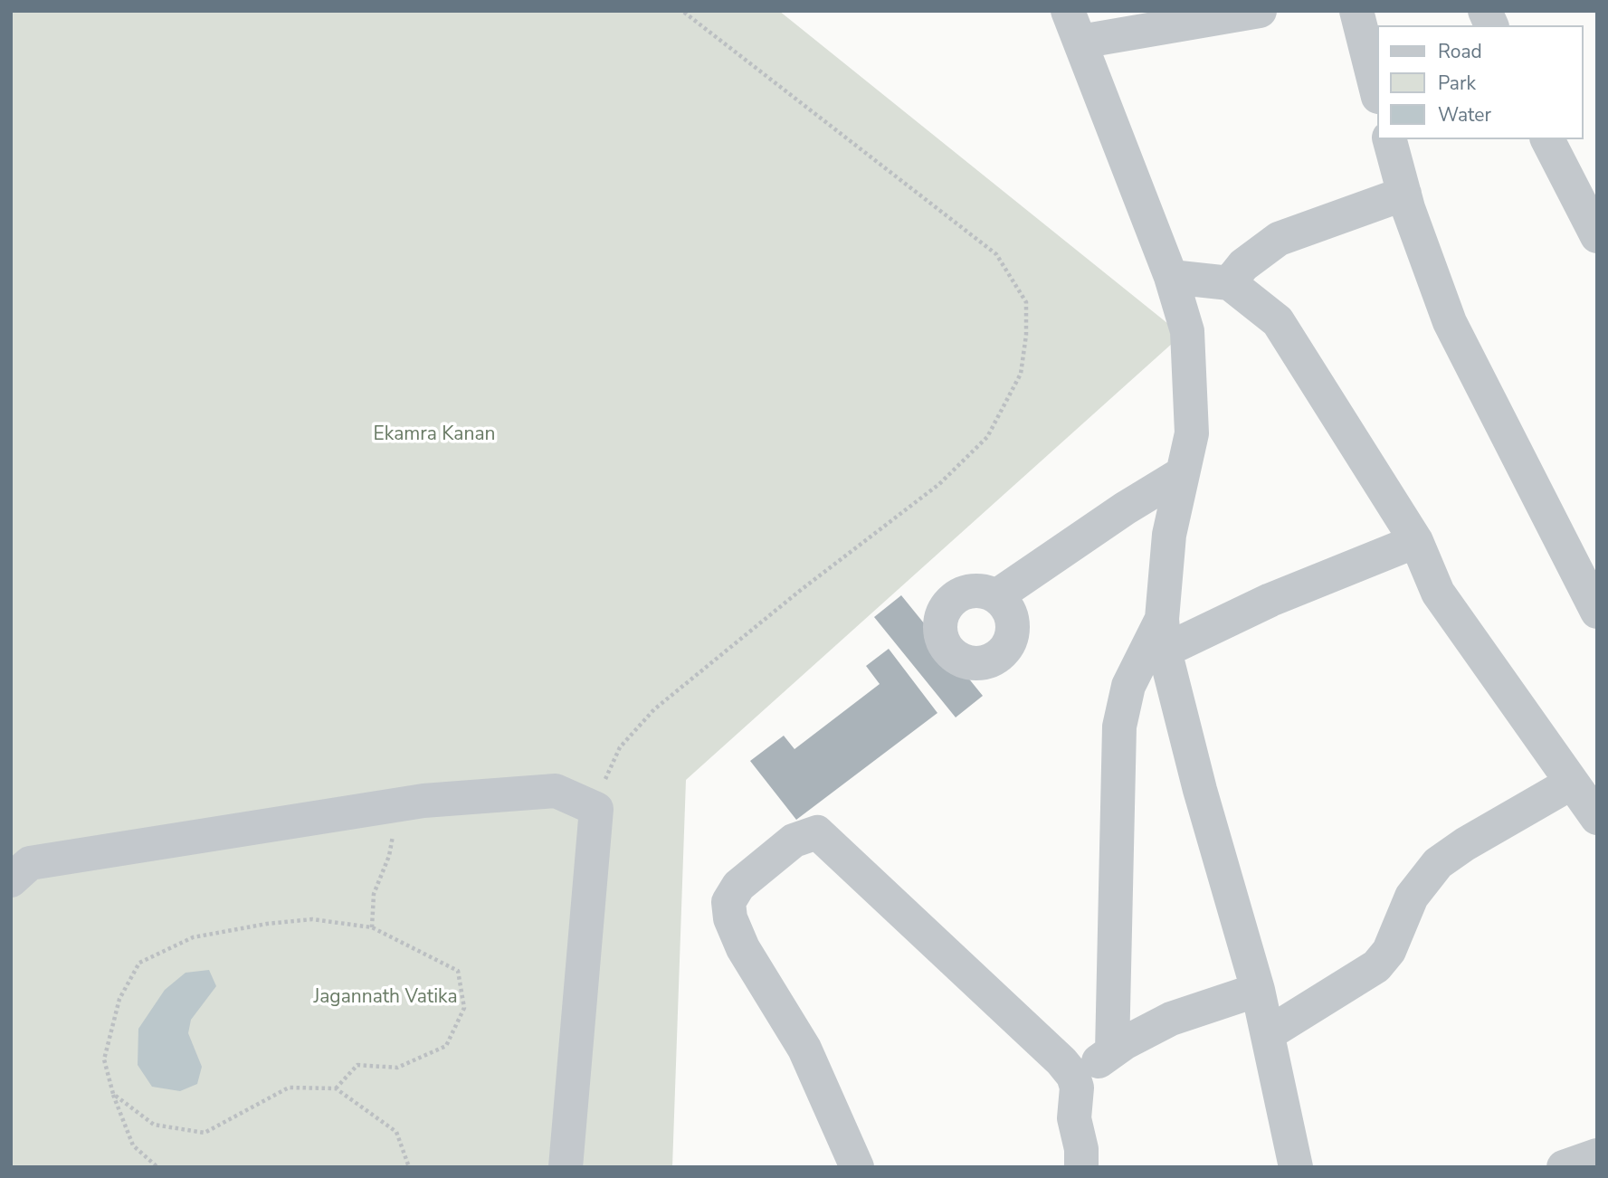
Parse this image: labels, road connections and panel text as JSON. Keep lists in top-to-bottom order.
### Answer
{
  "parks": ["Ekamra Kanan", "Jagannath Vatika"],
  "legend": ["Road", "Park", "Water"]
}
